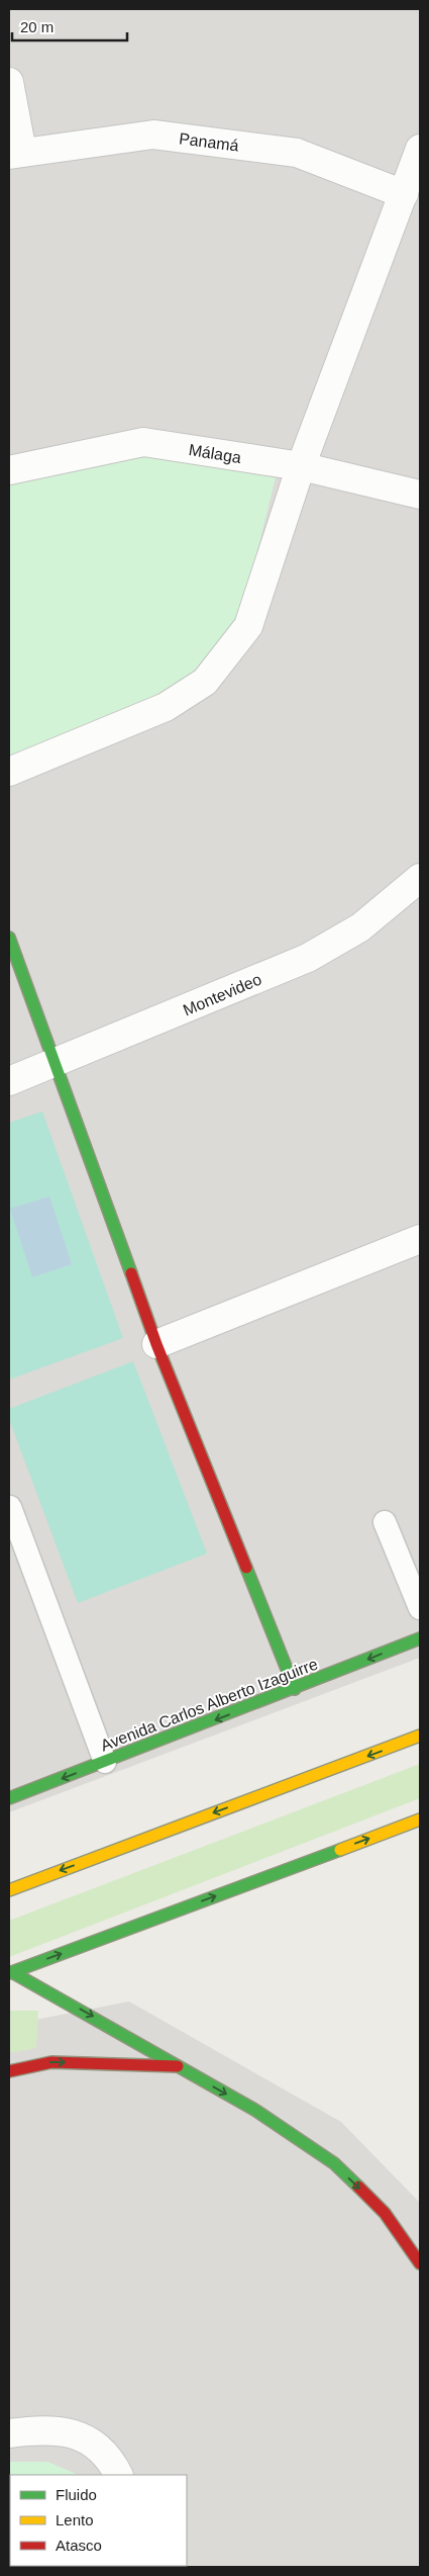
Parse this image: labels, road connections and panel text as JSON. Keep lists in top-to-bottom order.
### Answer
{
  "streets": {
    "street": [
      "Panamá",
      "Málaga",
      "Montevideo",
      "Avenida Carlos Alberto Izaguirre"
    ]
  },
  "legend": ["Fluido", "Lento", "Atasco"],
  "scale_bar": "20 m"
}
